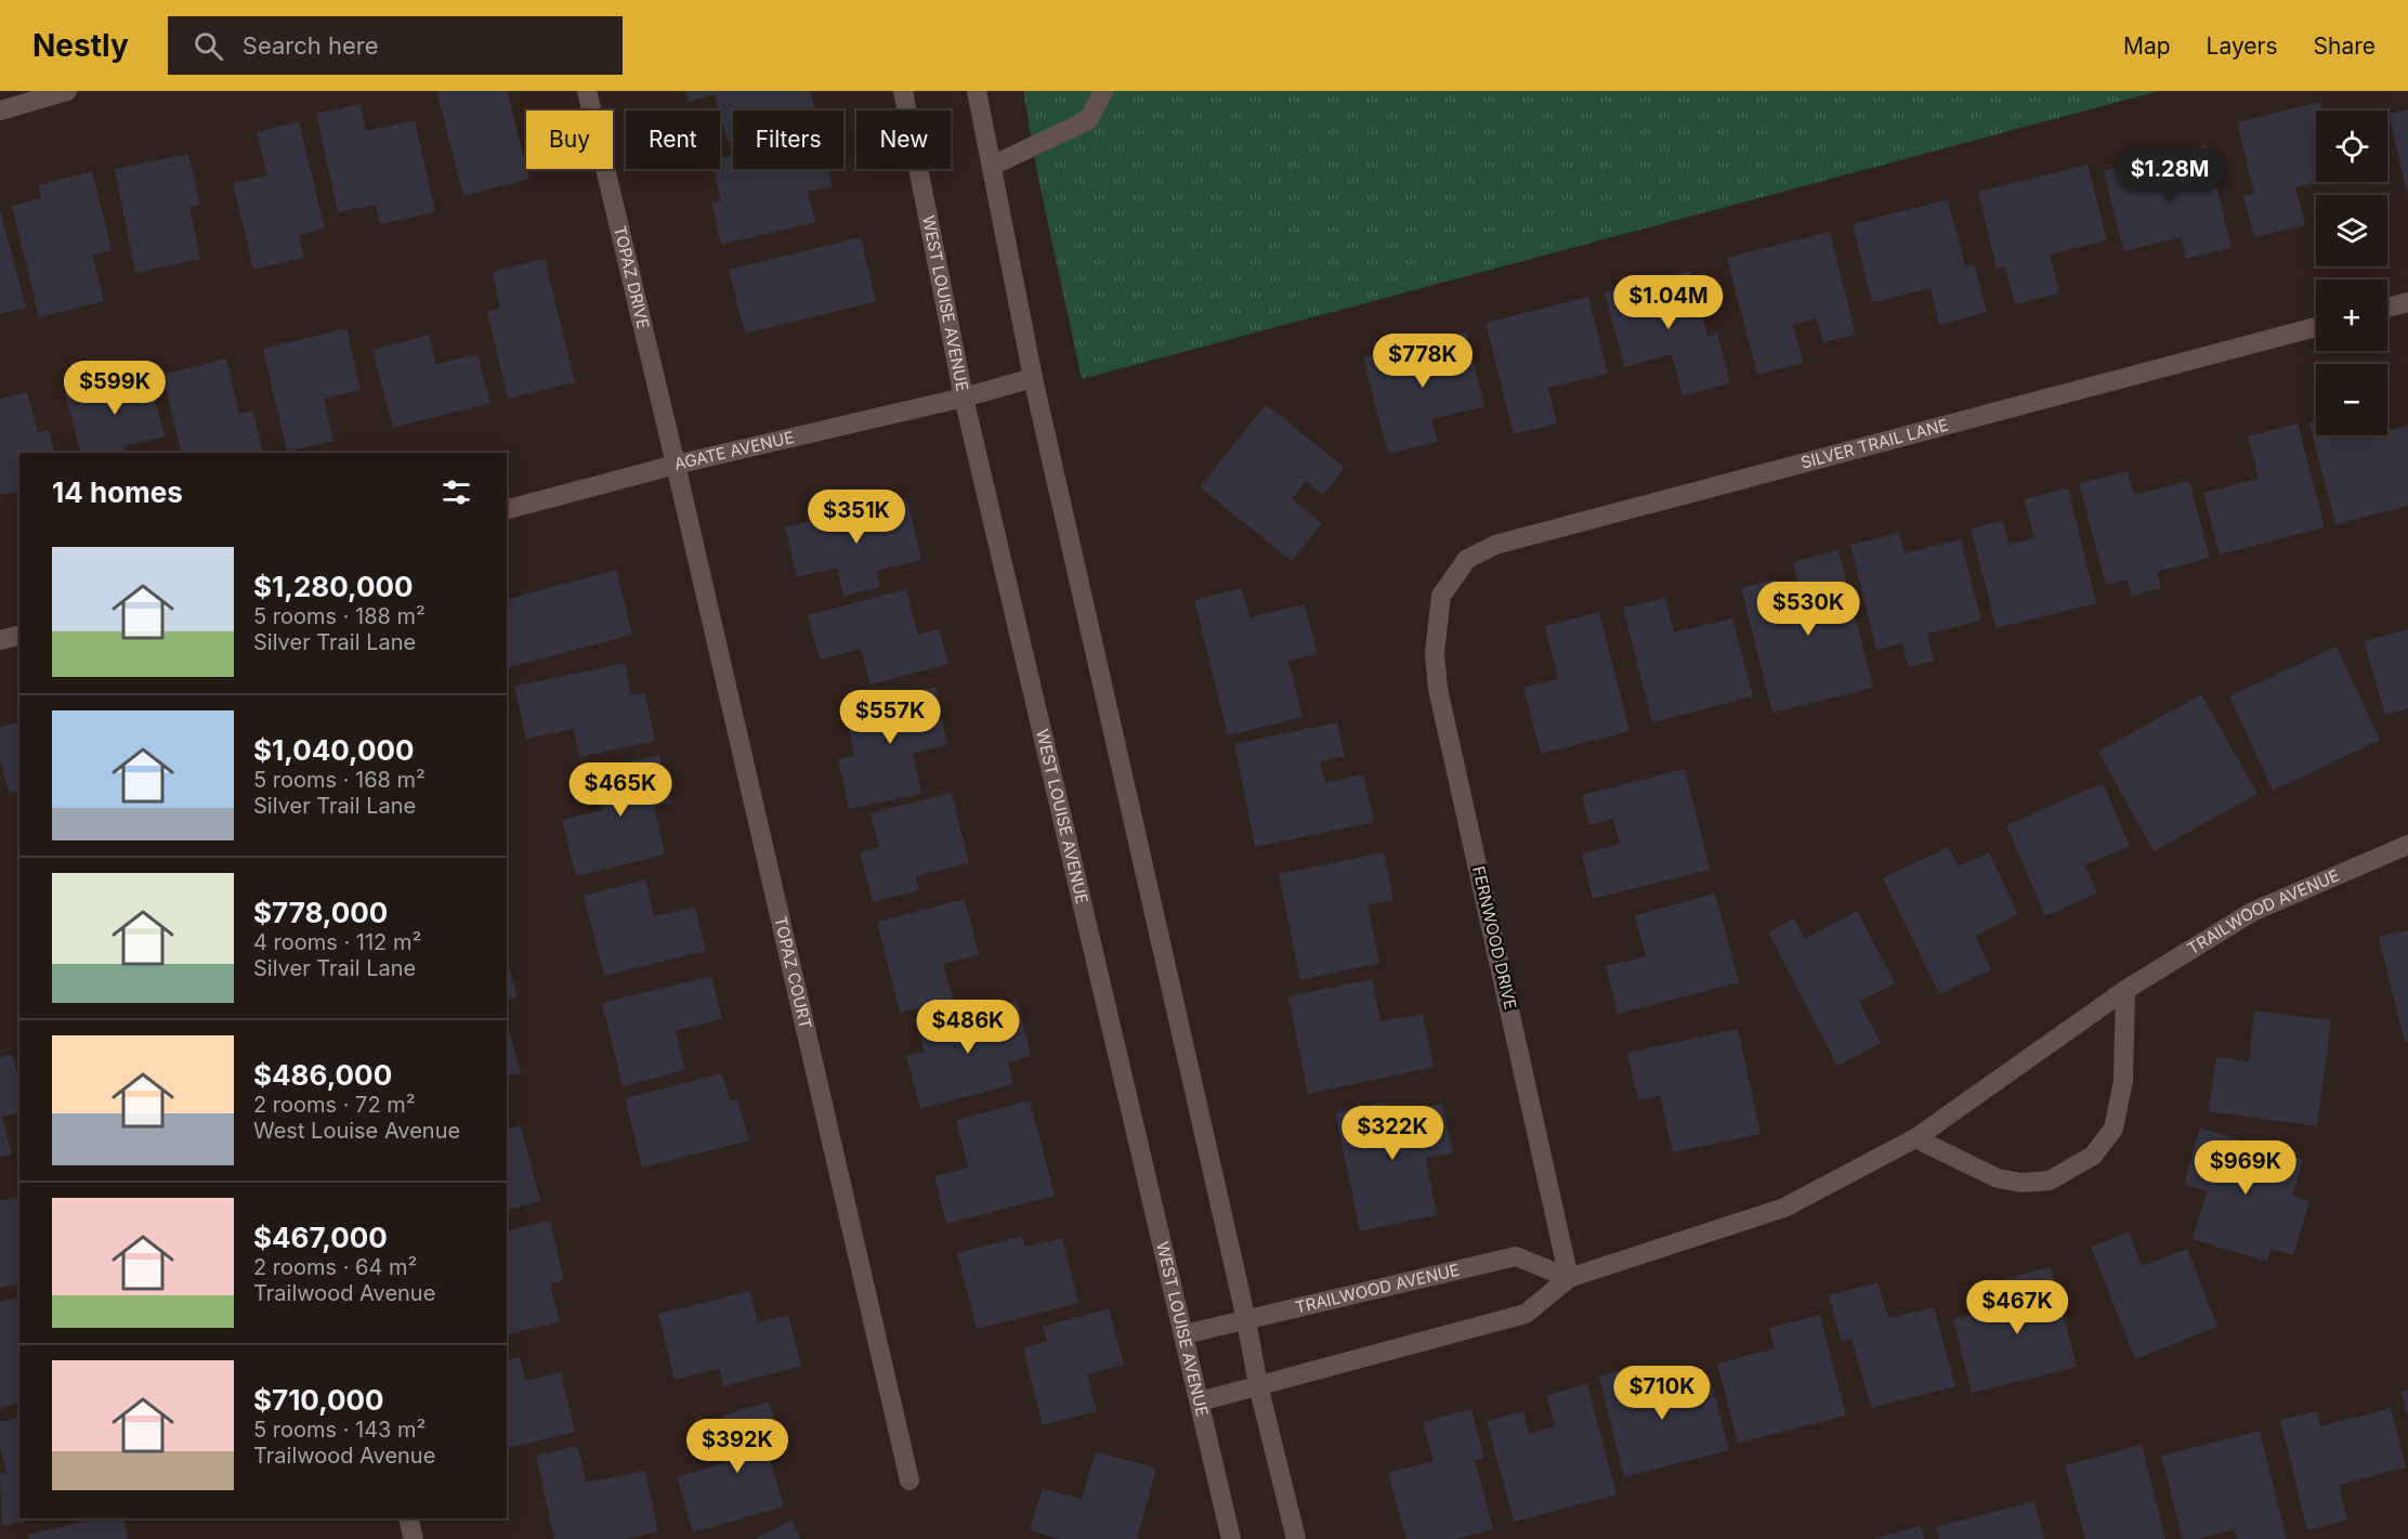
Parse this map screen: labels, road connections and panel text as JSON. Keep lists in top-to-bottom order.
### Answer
{
  "streets": {
    "street": [
      "TOPAZ DRIVE",
      "WEST LOUISE AVENUE",
      "SILVER TRAIL LANE",
      "AGATE AVENUE",
      "TRAILWOOD AVENUE",
      "FERNWOOD DRIVE",
      "TOPAZ COURT"
    ]
  },
  "crossings": [
    ["TOPAZ DRIVE", "AGATE AVENUE"],
    ["TOPAZ DRIVE", "TOPAZ COURT"],
    ["WEST LOUISE AVENUE", "AGATE AVENUE"],
    ["WEST LOUISE AVENUE", "TRAILWOOD AVENUE"],
    ["SILVER TRAIL LANE", "FERNWOOD DRIVE"],
    ["AGATE AVENUE", "TOPAZ COURT"],
    ["TRAILWOOD AVENUE", "FERNWOOD DRIVE"]
  ],
  "page": {
    "header": "Nestly",
    "search": "Search here",
    "nav": ["Map", "Layers", "Share"],
    "map_buttons": ["+", "−"],
    "chip": [
      "Buy",
      "Rent",
      "Filters",
      "New"
    ],
    "price": [
      "$1.28M",
      "$1.04M",
      "$778K",
      "$599K",
      "$351K",
      "$530K",
      "$557K",
      "$465K",
      "$486K",
      "$322K",
      "$969K",
      "$467K",
      "$710K",
      "$392K"
    ],
    "heading": "14 homes",
    "list": [
      {
        "name": "$1,280,000",
        "note": "5 rooms · 188 m² · Silver Trail Lane"
      },
      {
        "name": "$1,040,000",
        "note": "5 rooms · 168 m² · Silver Trail Lane"
      },
      {
        "name": "$778,000",
        "note": "4 rooms · 112 m² · Silver Trail Lane"
      },
      {
        "name": "$486,000",
        "note": "2 rooms · 72 m² · West Louise Avenue"
      },
      {
        "name": "$467,000",
        "note": "2 rooms · 64 m² · Trailwood Avenue"
      },
      {
        "name": "$710,000",
        "note": "5 rooms · 143 m² · Trailwood Avenue"
      }
    ]
  }
}
